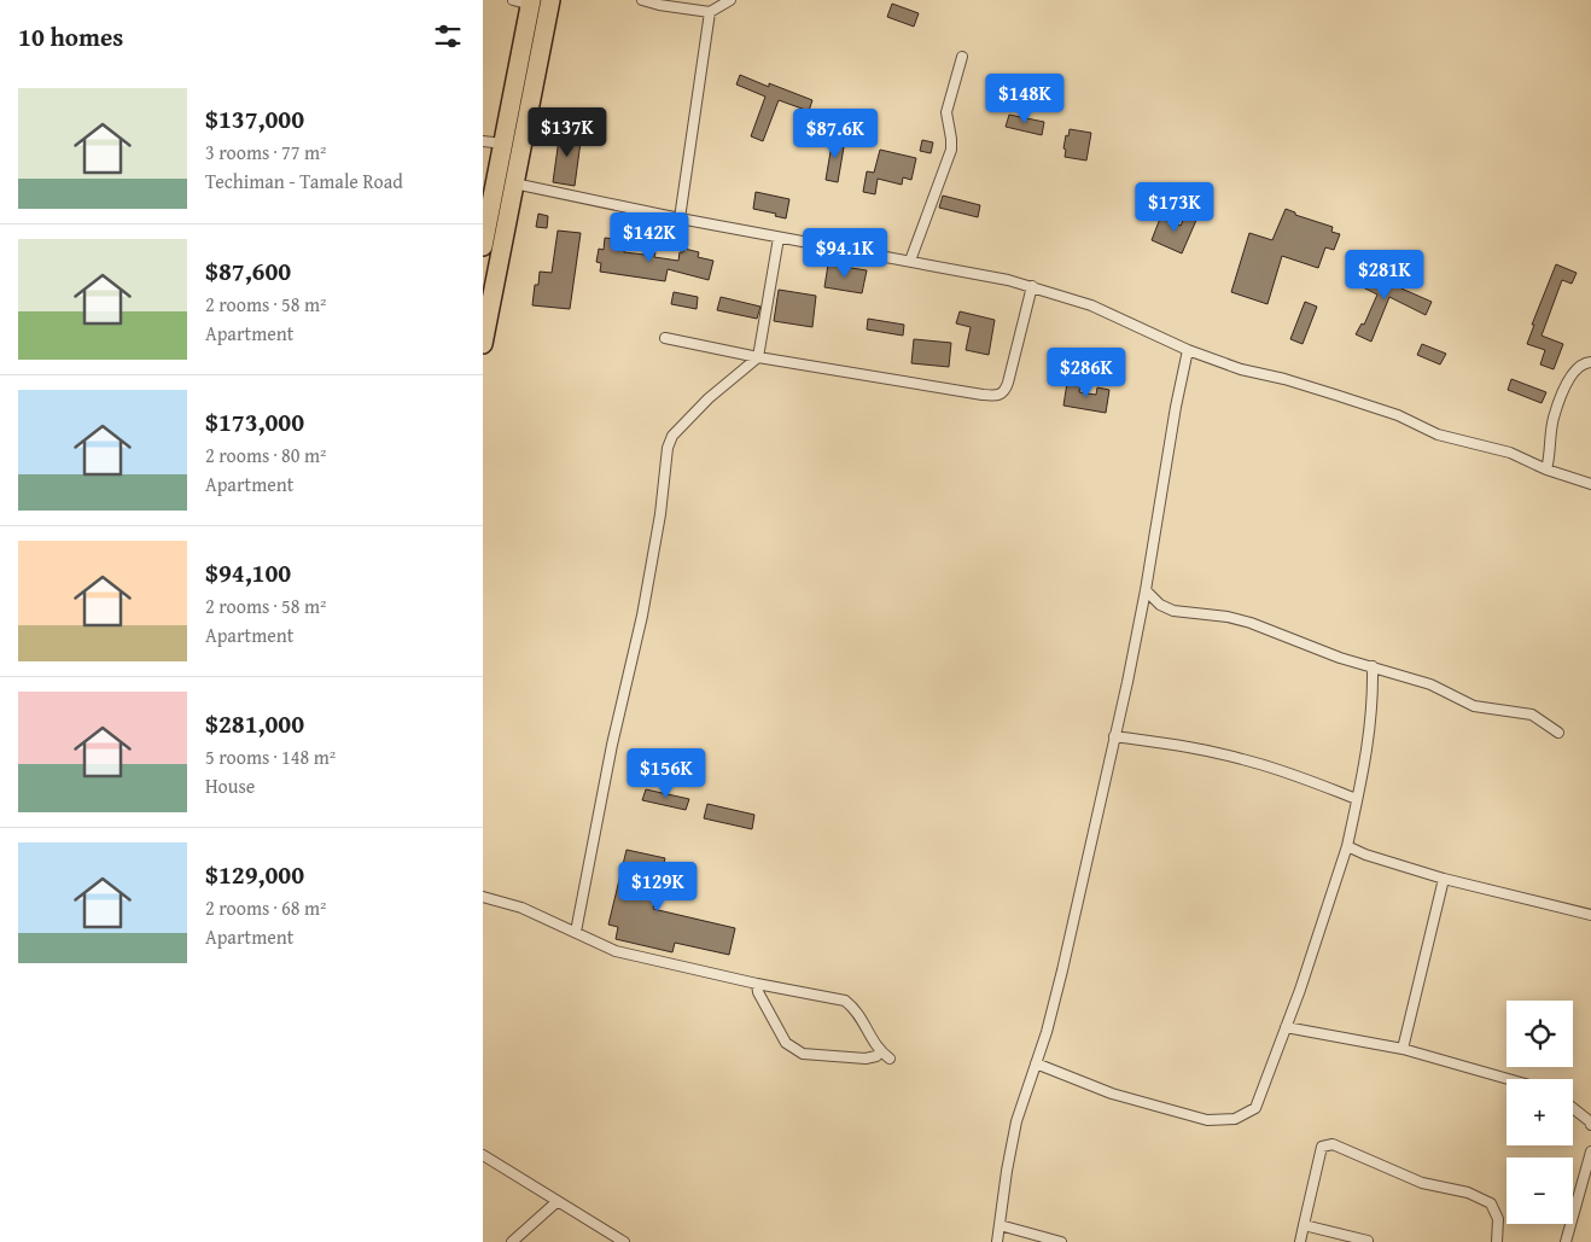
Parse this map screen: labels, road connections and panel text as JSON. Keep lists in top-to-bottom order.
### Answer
{
  "page": {
    "heading": "10 homes",
    "list": [
      {
        "name": "$137,000",
        "note": "3 rooms · 77 m² · Techiman - Tamale Road"
      },
      {
        "name": "$87,600",
        "note": "2 rooms · 58 m² · Apartment"
      },
      {
        "name": "$173,000",
        "note": "2 rooms · 80 m² · Apartment"
      },
      {
        "name": "$94,100",
        "note": "2 rooms · 58 m² · Apartment"
      },
      {
        "name": "$281,000",
        "note": "5 rooms · 148 m² · House"
      },
      {
        "name": "$129,000",
        "note": "2 rooms · 68 m² · Apartment"
      }
    ],
    "price": [
      "$148K",
      "$137K",
      "$87.6K",
      "$173K",
      "$142K",
      "$94.1K",
      "$281K",
      "$286K",
      "$156K",
      "$129K"
    ],
    "map_buttons": ["+", "−"]
  }
}
